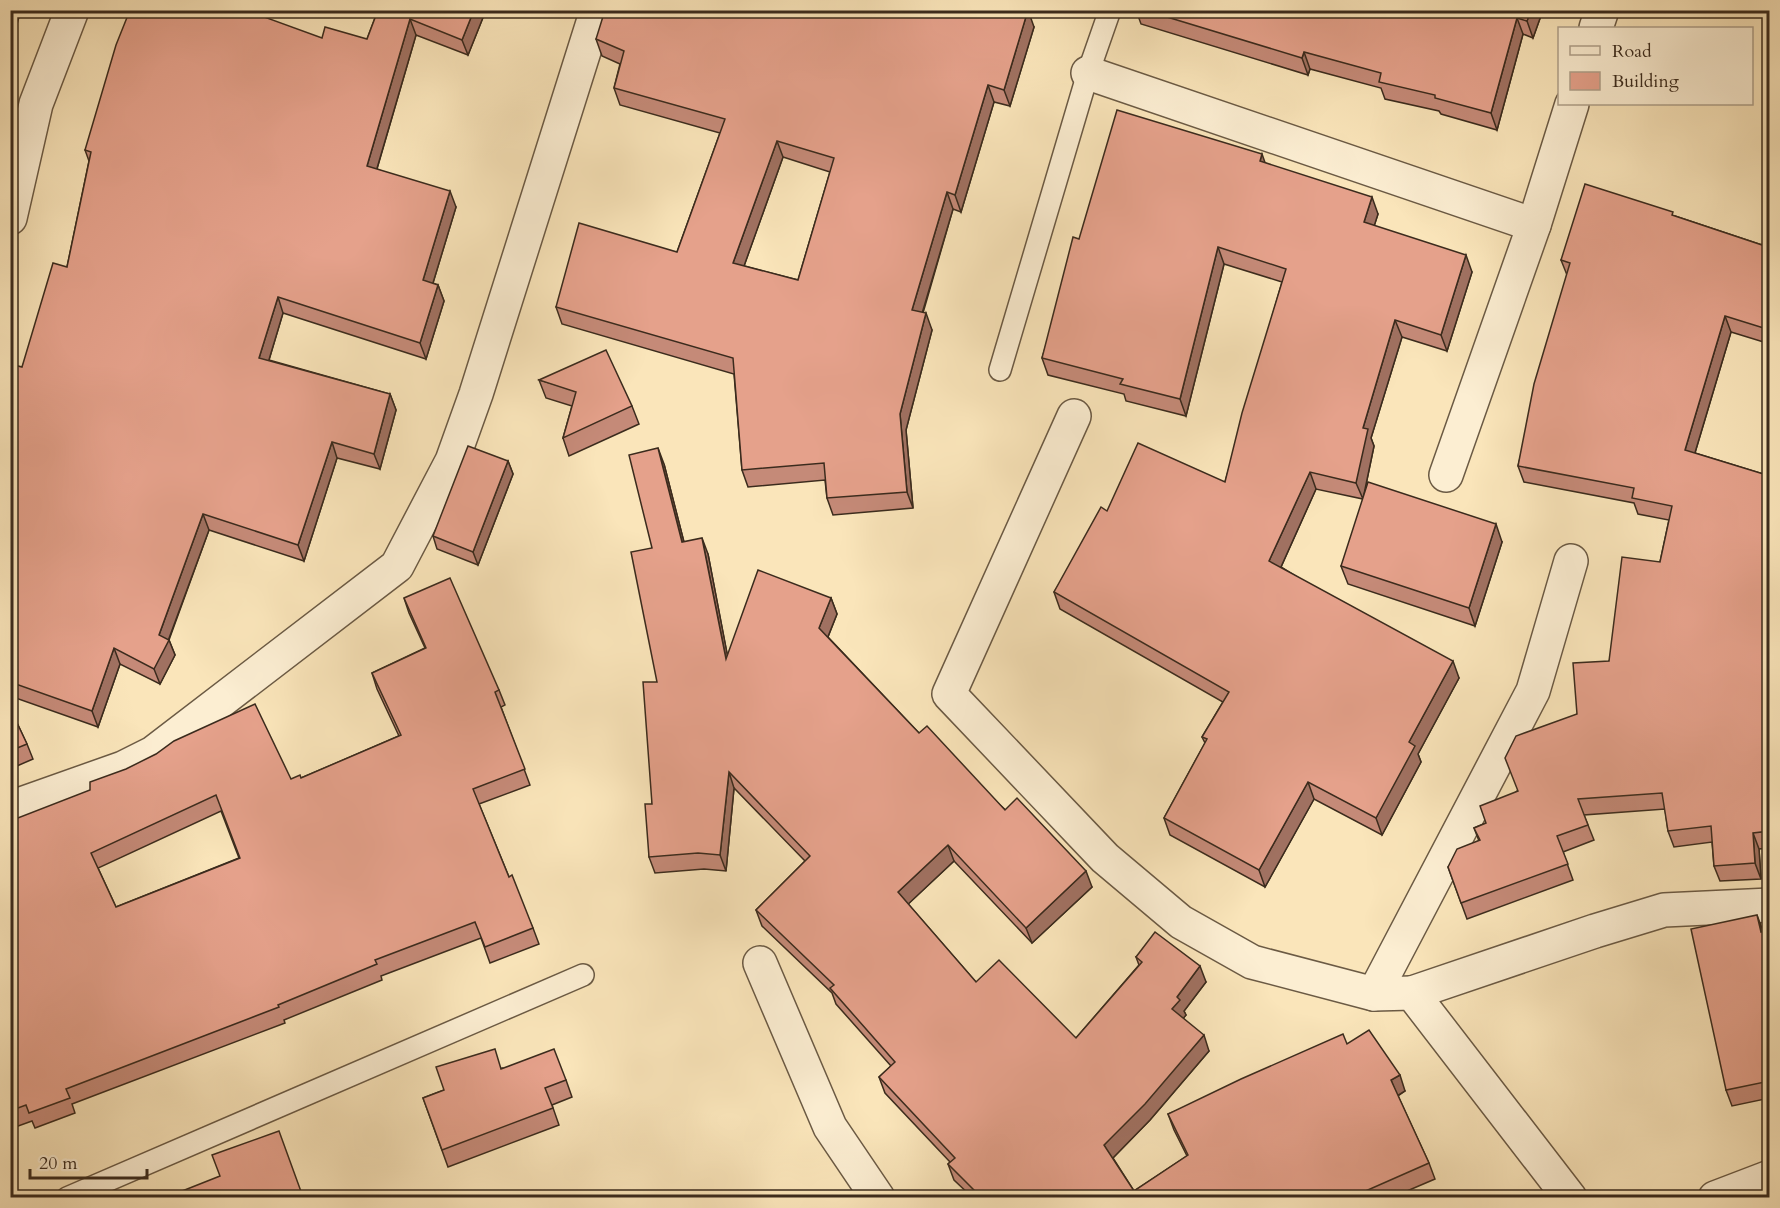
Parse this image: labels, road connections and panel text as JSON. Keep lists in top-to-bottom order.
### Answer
{
  "legend": ["Road", "Building"],
  "scale_bar": "20 m"
}
